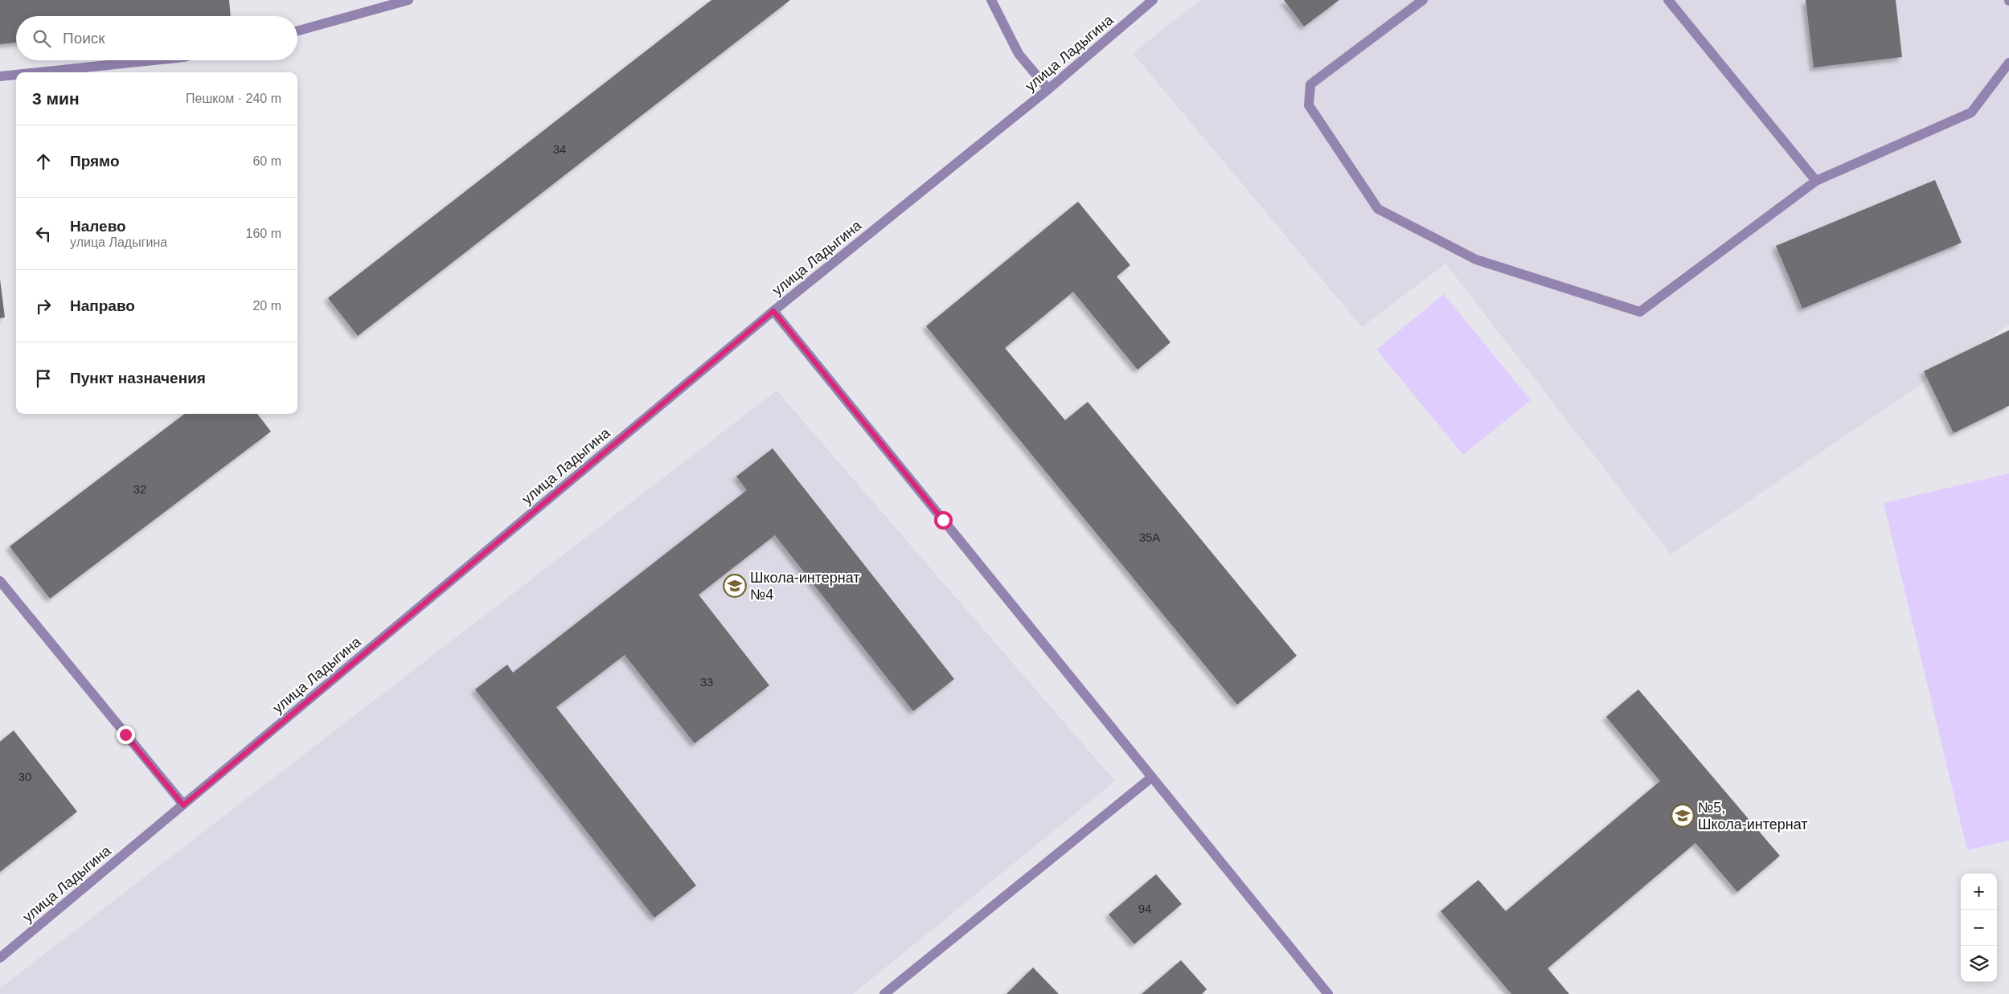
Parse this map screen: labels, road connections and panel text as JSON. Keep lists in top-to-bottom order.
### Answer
{
  "streets": {
    "street": ["улица Ладыгина"]
  },
  "places": {
    "school or university": ["Школа-интернат №4", "№5, Школа-интернат"]
  },
  "house_numbers": [
    "34",
    "32",
    "35А",
    "33",
    "30",
    "94"
  ],
  "page": {
    "search": "Поиск",
    "heading": ["3 мин", "Пешком · 240 m"],
    "list": [
      ["Прямо", "60 m"],
      ["Налево", "улица Ладыгина", "160 m"],
      ["Направо", "20 m"],
      "Пункт назначения"
    ],
    "map_buttons": ["+", "−"]
  }
}
